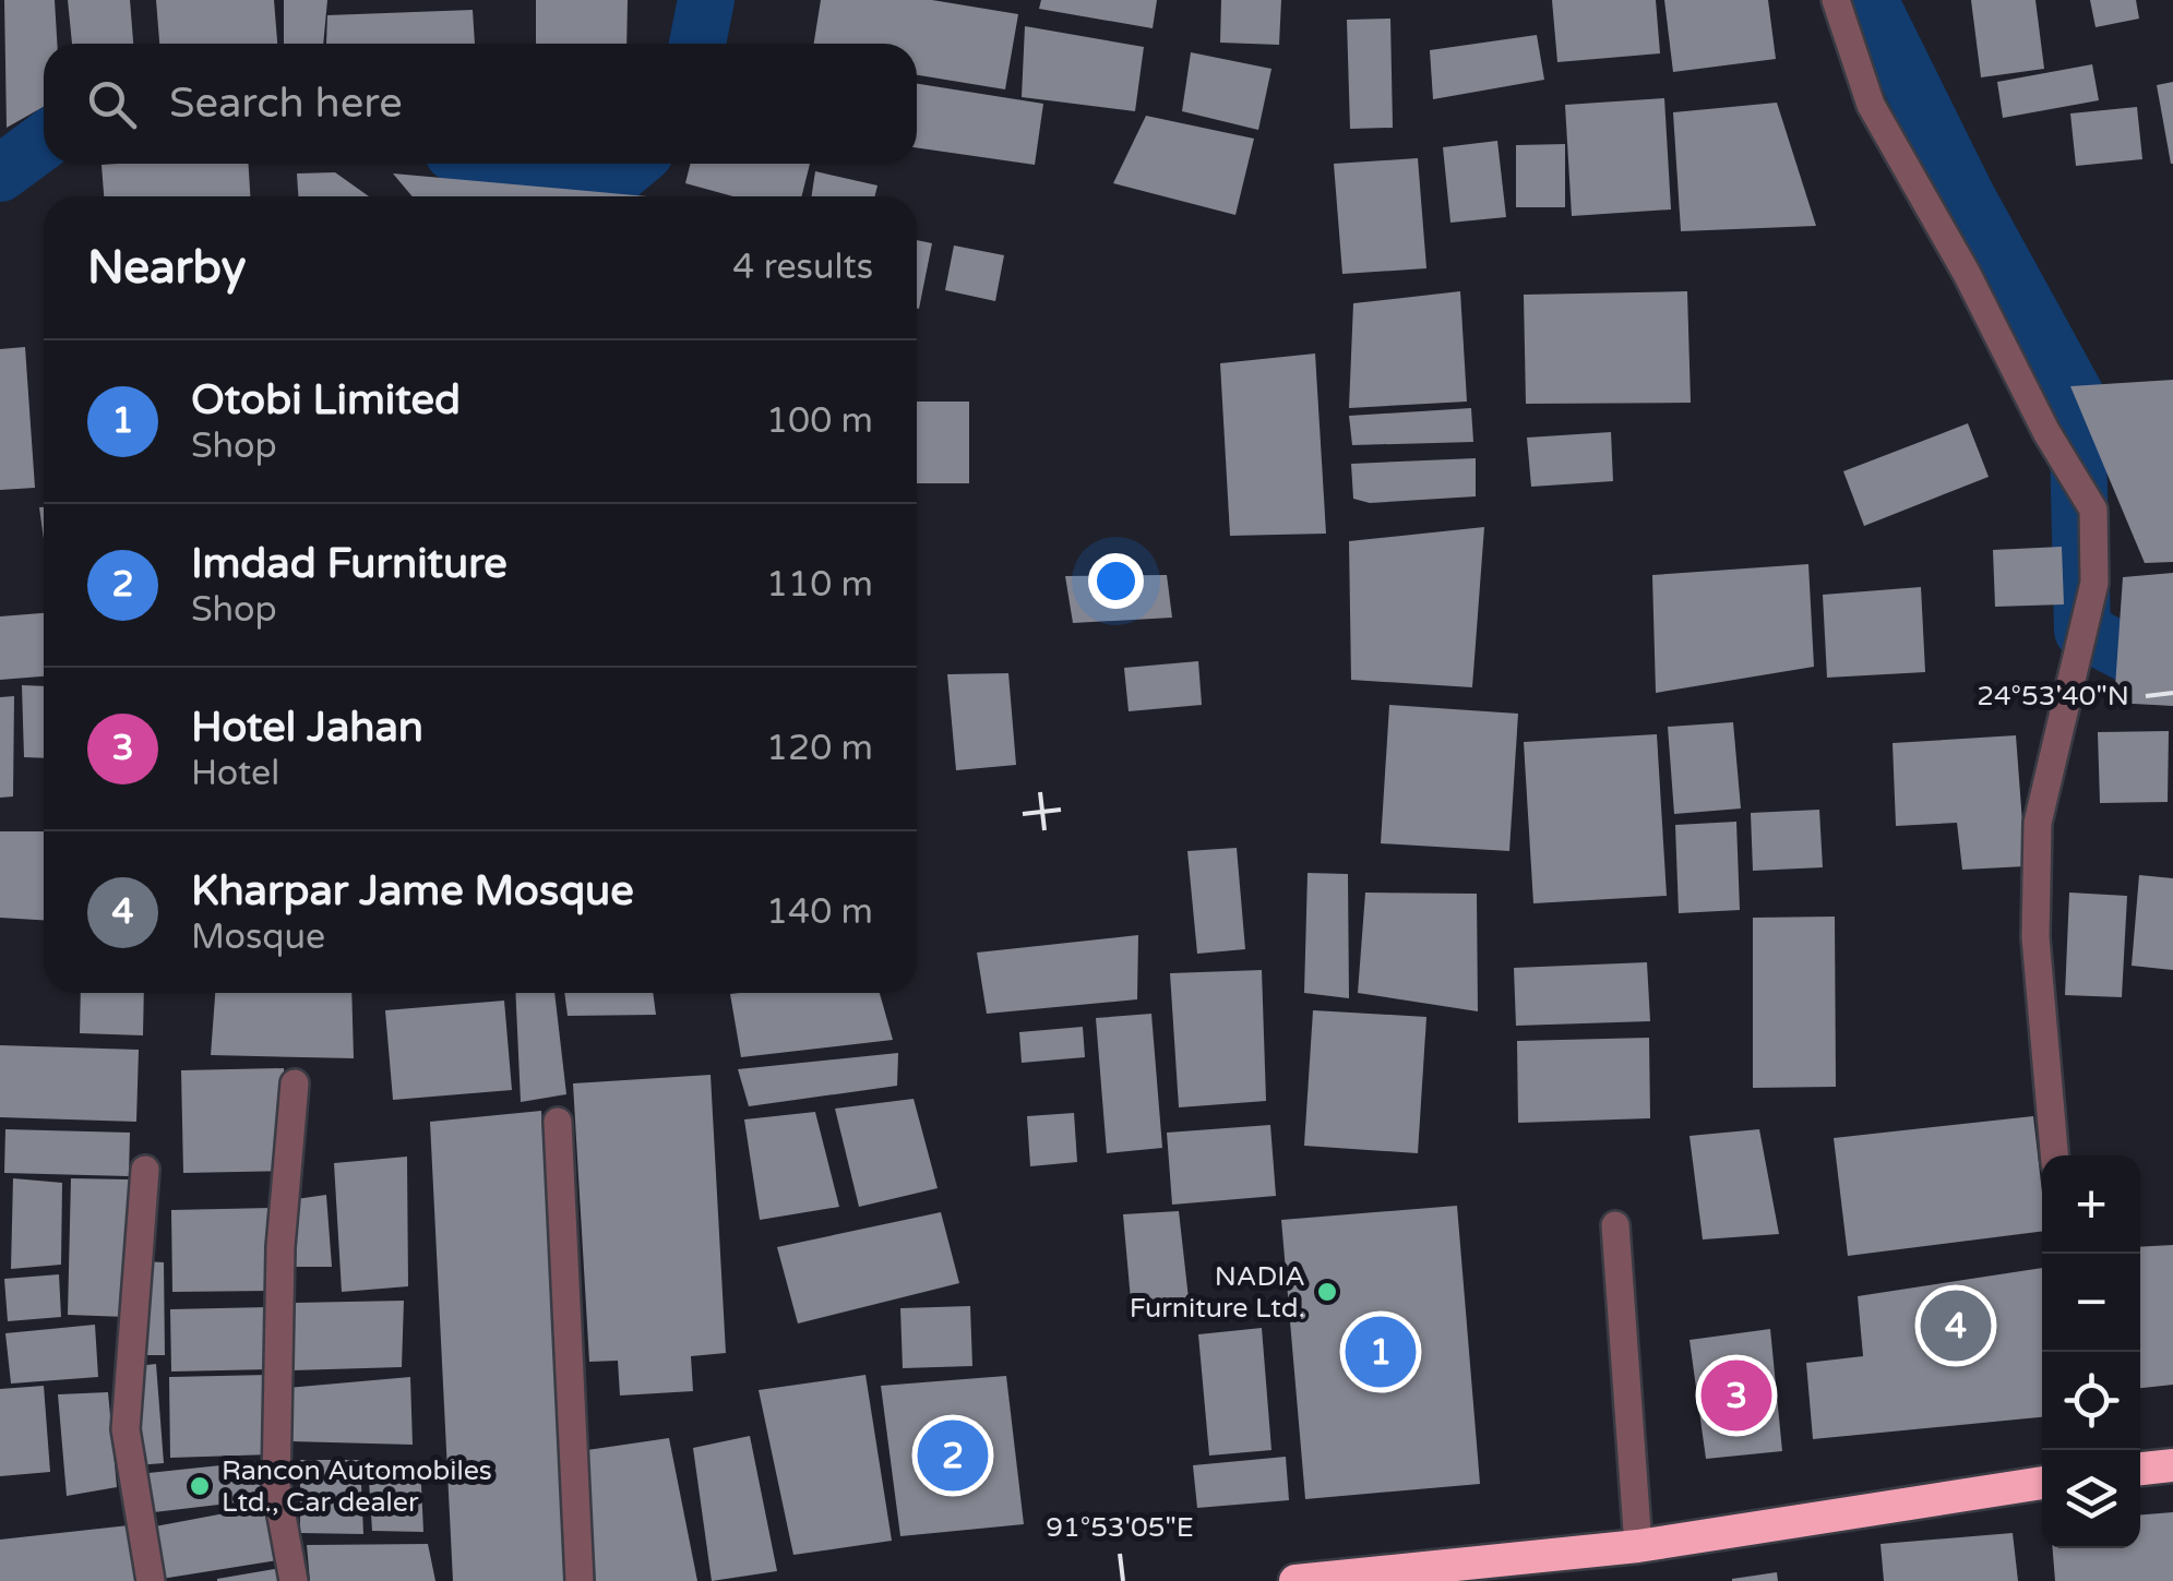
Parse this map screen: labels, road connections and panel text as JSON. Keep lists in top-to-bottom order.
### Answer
{
  "places": ["NADIA Furniture Ltd.", "Rancon Automobiles Ltd., Car dealer"],
  "page": {
    "search": "Search here",
    "heading": ["Nearby", "4 results"],
    "list": [
      {
        "mark": "1",
        "name": "Otobi Limited",
        "note": "Shop",
        "value": "100 m"
      },
      {
        "mark": "2",
        "name": "Imdad Furniture",
        "note": "Shop",
        "value": "110 m"
      },
      {
        "mark": "3",
        "name": "Hotel Jahan",
        "note": "Hotel",
        "value": "120 m"
      },
      {
        "mark": "4",
        "name": "Kharpar Jame Mosque",
        "note": "Mosque",
        "value": "140 m"
      }
    ],
    "map_buttons": ["+", "−"],
    "pins": [
      "4",
      "1",
      "3",
      "2"
    ]
  },
  "coordinates": ["24°53'40\"N", "91°53'05\"E"]
}
